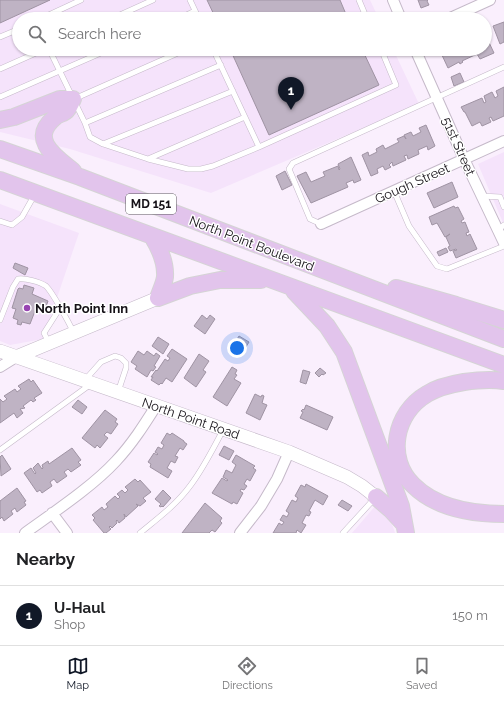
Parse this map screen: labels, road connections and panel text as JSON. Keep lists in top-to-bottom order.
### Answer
{
  "streets": {
    "main road": ["MD 151", "North Point Boulevard"],
    "street": ["51st Street", "Gough Street", "North Point Road"]
  },
  "crossings": [
    ["51st Street", "Gough Street"]
  ],
  "places": ["North Point Inn"],
  "page": {
    "search": "Search here",
    "pins": "1",
    "heading": "Nearby",
    "list": [
      {
        "mark": "1",
        "name": "U-Haul",
        "note": "Shop",
        "value": "150 m"
      }
    ],
    "nav": ["Map", "Directions", "Saved"]
  }
}
